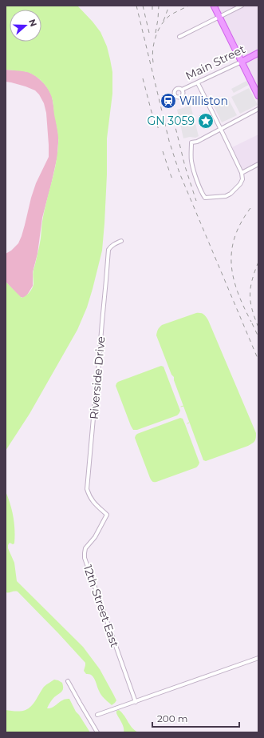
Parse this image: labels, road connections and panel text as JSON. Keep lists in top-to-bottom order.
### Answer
{
  "streets": {
    "main road": ["Main Street"],
    "street": ["Riverside Drive", "12th Street East"]
  },
  "crossings": [
    ["Riverside Drive", "12th Street East"]
  ],
  "places": {
    "station": ["Williston"],
    "place": ["GN 3059"]
  },
  "scale_bar": "200 m",
  "north": "right"
}
